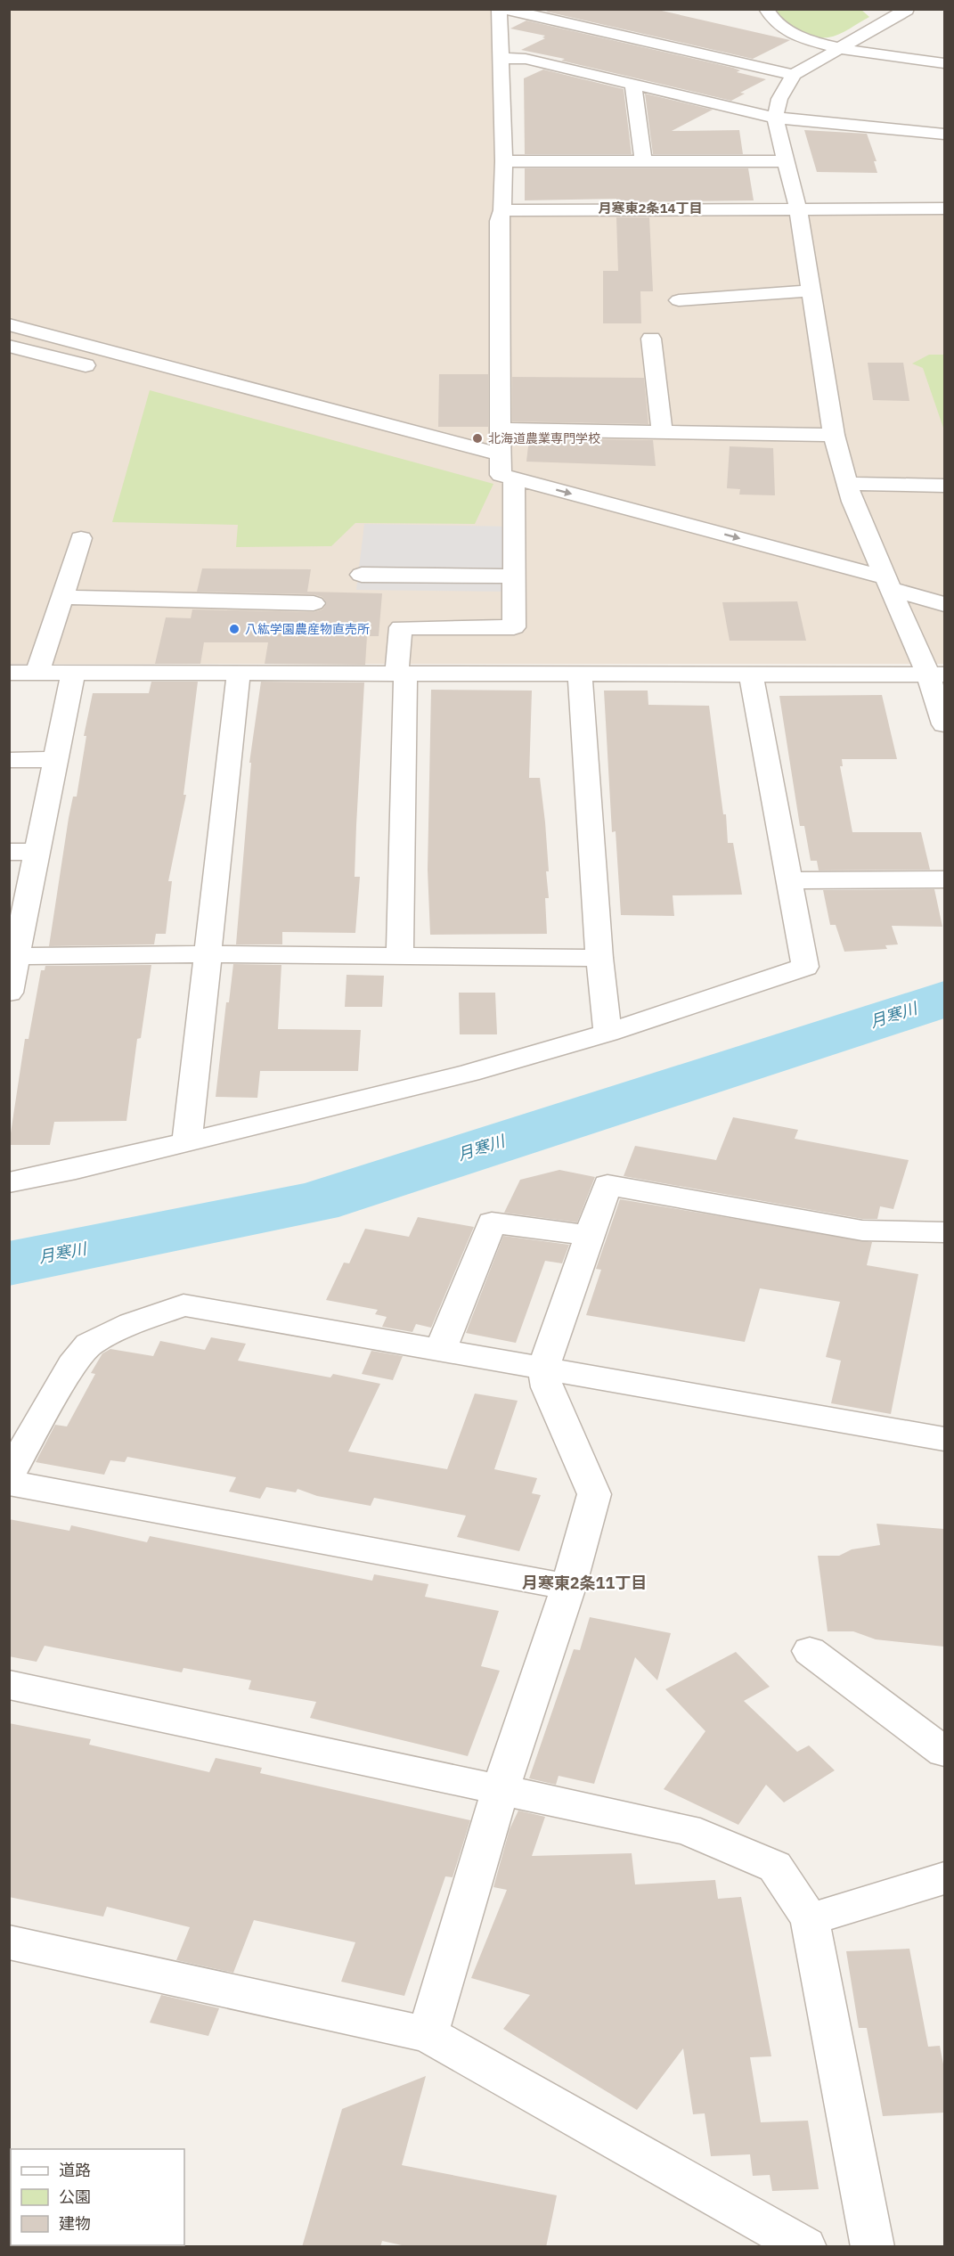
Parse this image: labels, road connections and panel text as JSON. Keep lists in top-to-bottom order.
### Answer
{
  "districts": ["月寒東2条14丁目", "月寒東2条11丁目"],
  "water": ["月寒川"],
  "places": ["北海道農業専門学校", "八紘学園農産物直売所"],
  "legend": ["道路", "公園", "建物"]
}
